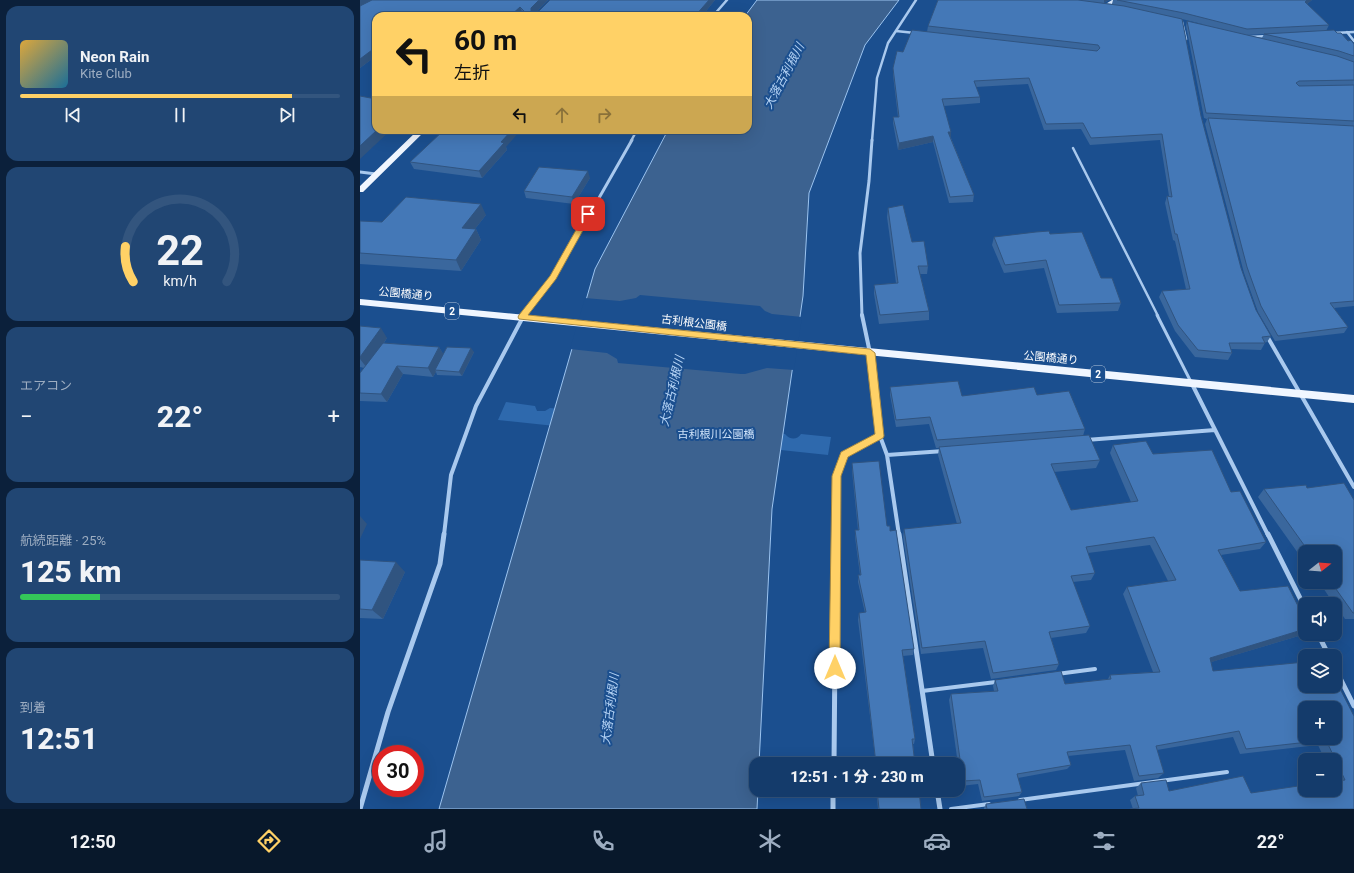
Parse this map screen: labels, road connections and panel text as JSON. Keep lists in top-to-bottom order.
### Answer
{
  "streets": {
    "main road": ["公園橋通り", "2", "古利根公園橋"]
  },
  "crossings": [
    ["公園橋通り", "古利根公園橋"]
  ],
  "water": ["大落古利根川"],
  "parks": ["古利根川公園橋"],
  "north": "right",
  "page": {
    "turn": ["60 m", "左折"],
    "song": ["Neon Rain", "Kite Club"],
    "tile": [
      "エアコン",
      ["航続距離 · 25%", "125 km"],
      ["到着", "12:51"]
    ],
    "heat": ["−", "22°", "+"],
    "map_buttons": ["+", "−"],
    "limit": "30",
    "trip": "12:51 · 1 分 · 230 m",
    "tabs": ["12:50", "22°"],
    "gauge": ["22", "km/h"]
  }
}
